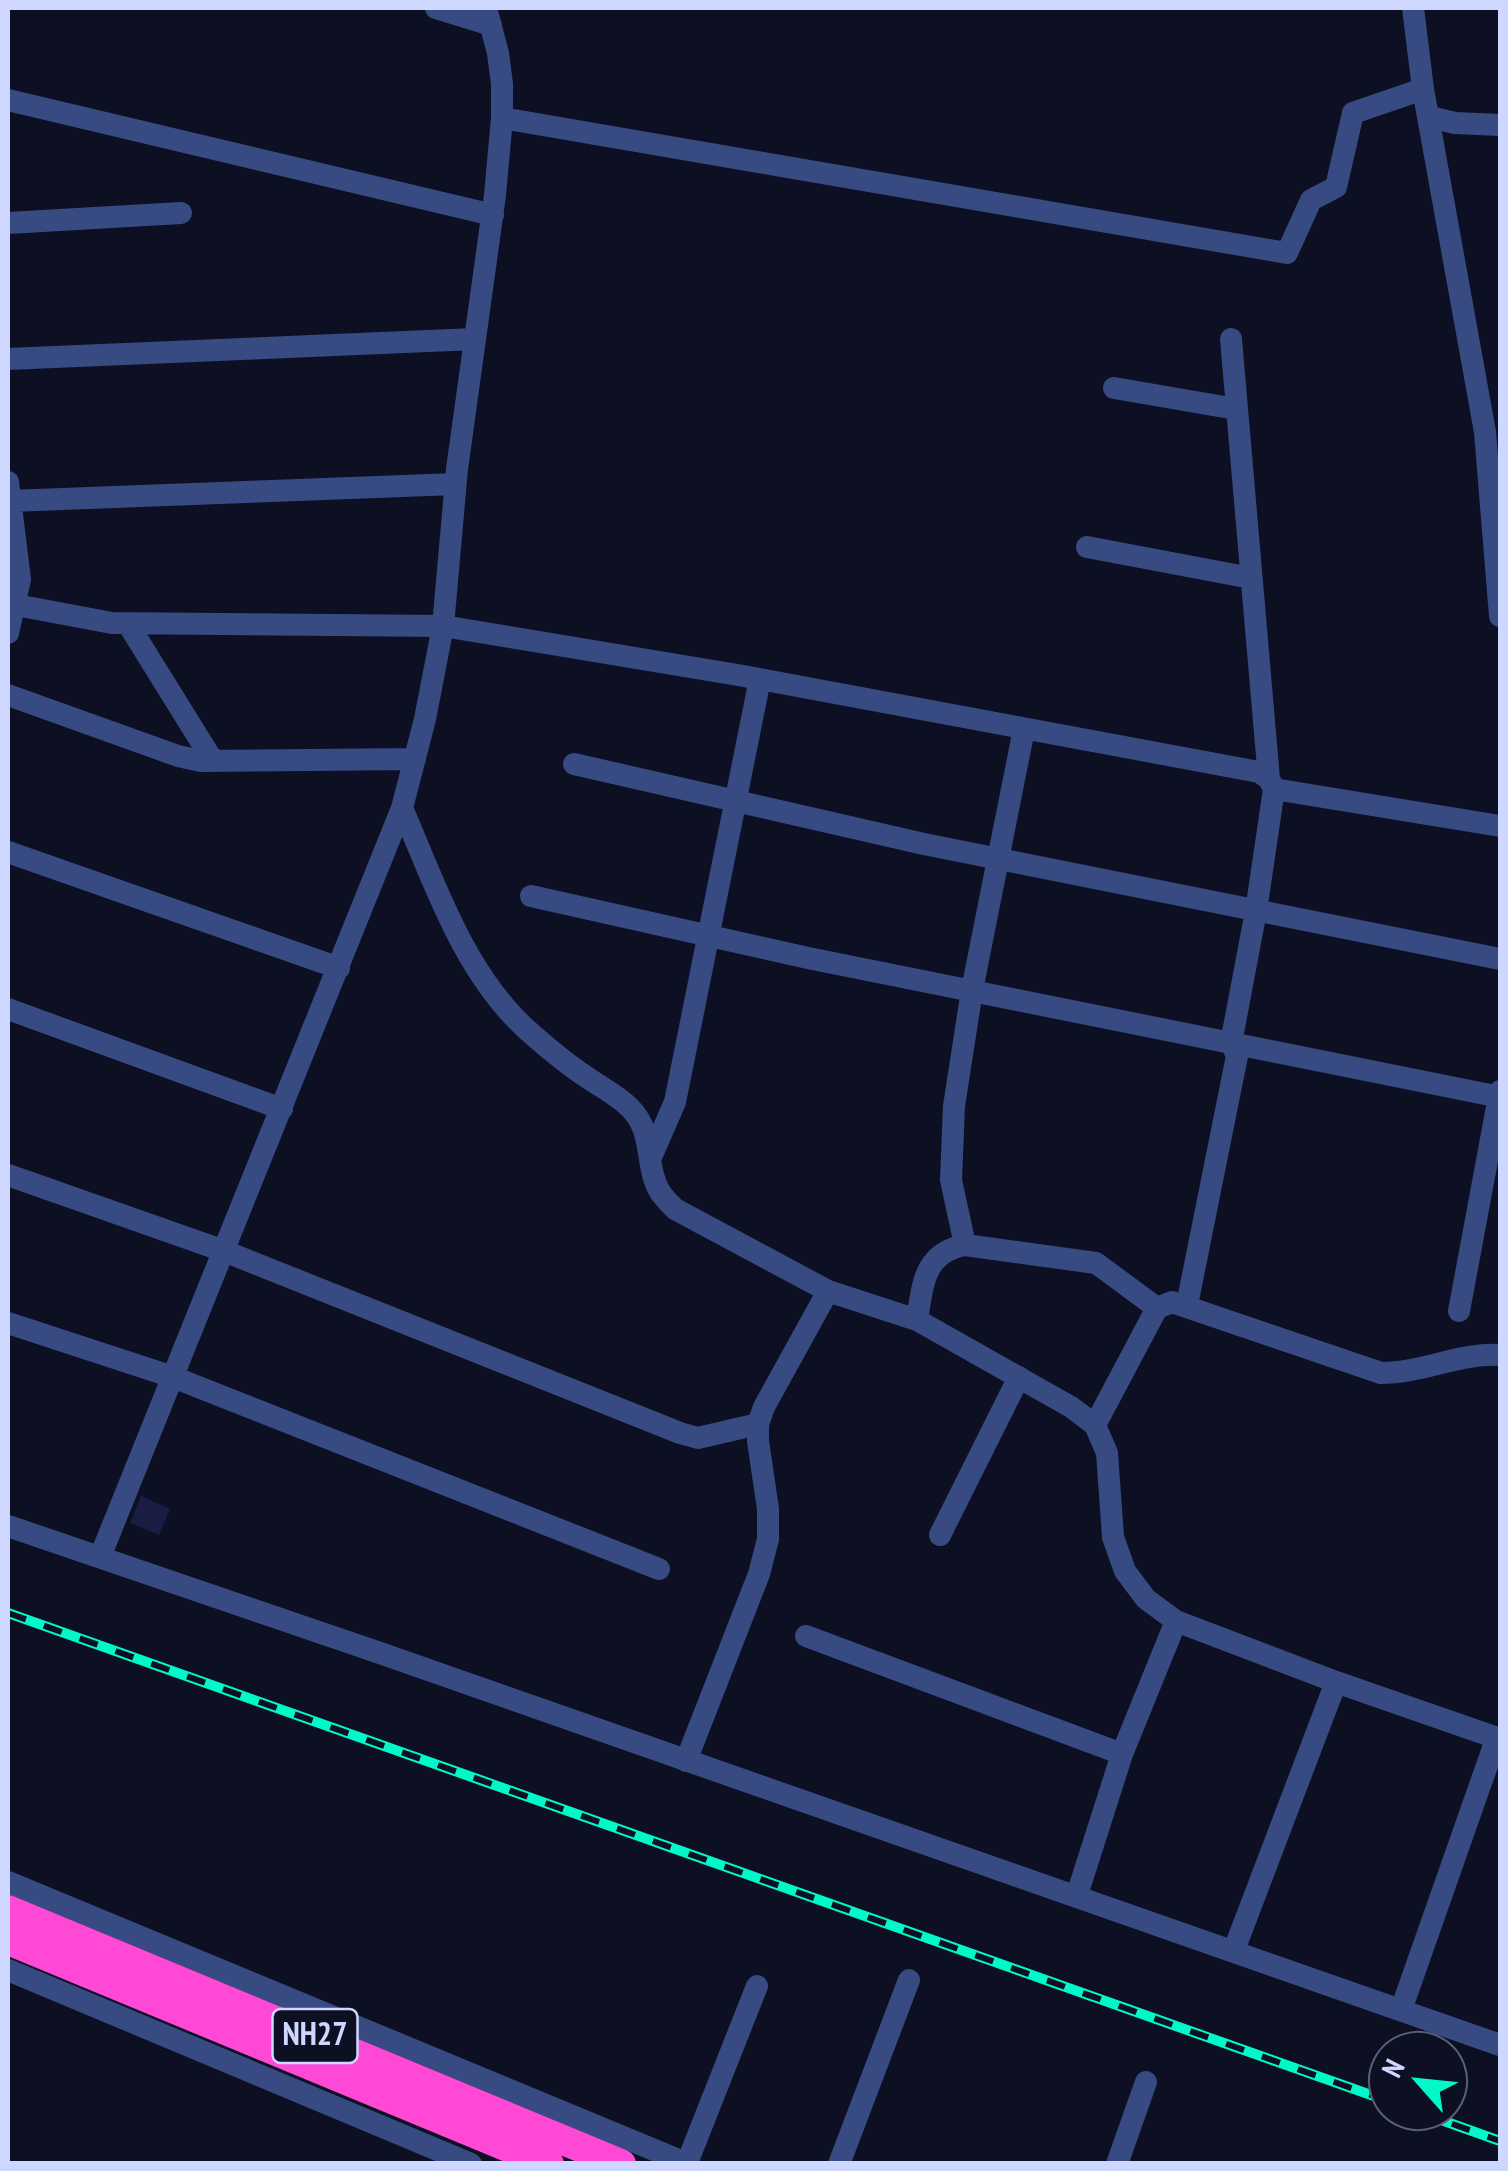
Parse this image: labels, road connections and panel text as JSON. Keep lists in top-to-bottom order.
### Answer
{
  "streets": {
    "highway": ["NH27"]
  },
  "north": "top left"
}
